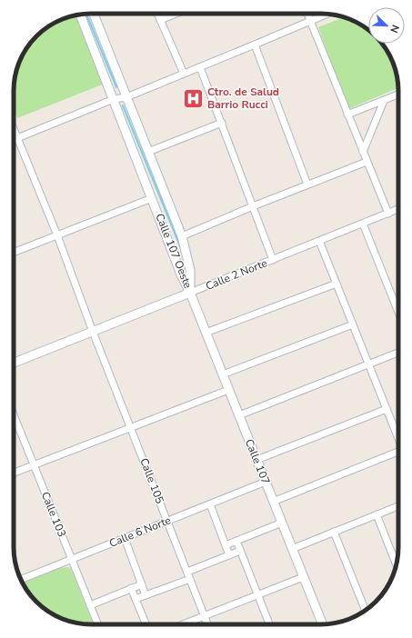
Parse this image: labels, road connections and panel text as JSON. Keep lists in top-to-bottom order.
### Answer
{
  "streets": {
    "street": [
      "Calle 107 Oeste",
      "Calle 2 Norte",
      "Calle 107",
      "Calle 105",
      "Calle 103",
      "Calle 6 Norte"
    ]
  },
  "crossings": [
    ["Calle 107 Oeste", "Calle 2 Norte"],
    ["Calle 107 Oeste", "Calle 107"],
    ["Calle 2 Norte", "Calle 107"],
    ["Calle 2 Norte", "Calle 105"],
    ["Calle 107", "Calle 6 Norte"],
    ["Calle 105", "Calle 6 Norte"],
    ["Calle 103", "Calle 6 Norte"]
  ],
  "places": {
    "hospital": ["Ctro. de Salud Barrio Rucci"]
  },
  "north": "bottom right"
}
